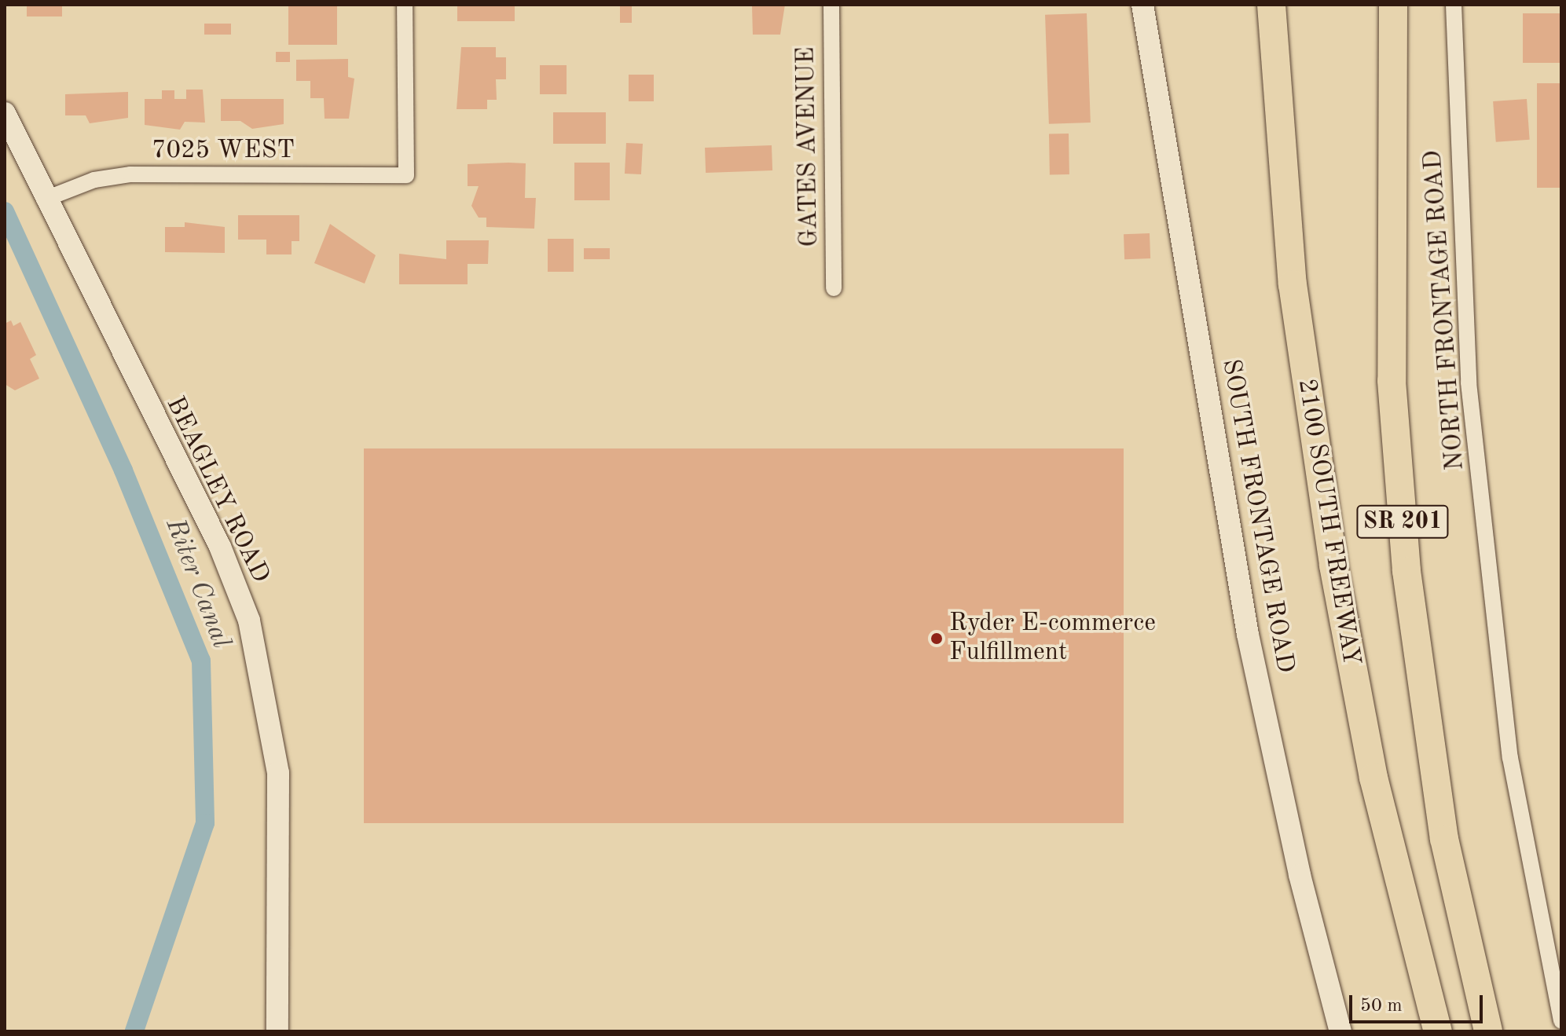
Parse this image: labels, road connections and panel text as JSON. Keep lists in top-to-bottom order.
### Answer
{
  "streets": {
    "highway": ["SR 201", "2100 SOUTH FREEWAY"],
    "street": [
      "GATES AVENUE",
      "7025 WEST",
      "NORTH FRONTAGE ROAD",
      "BEAGLEY ROAD",
      "SOUTH FRONTAGE ROAD"
    ]
  },
  "crossings": [
    ["7025 WEST", "BEAGLEY ROAD"]
  ],
  "water": ["Riter Canal"],
  "places": ["Ryder E-commerce Fulfillment"],
  "scale_bar": "50 m"
}
